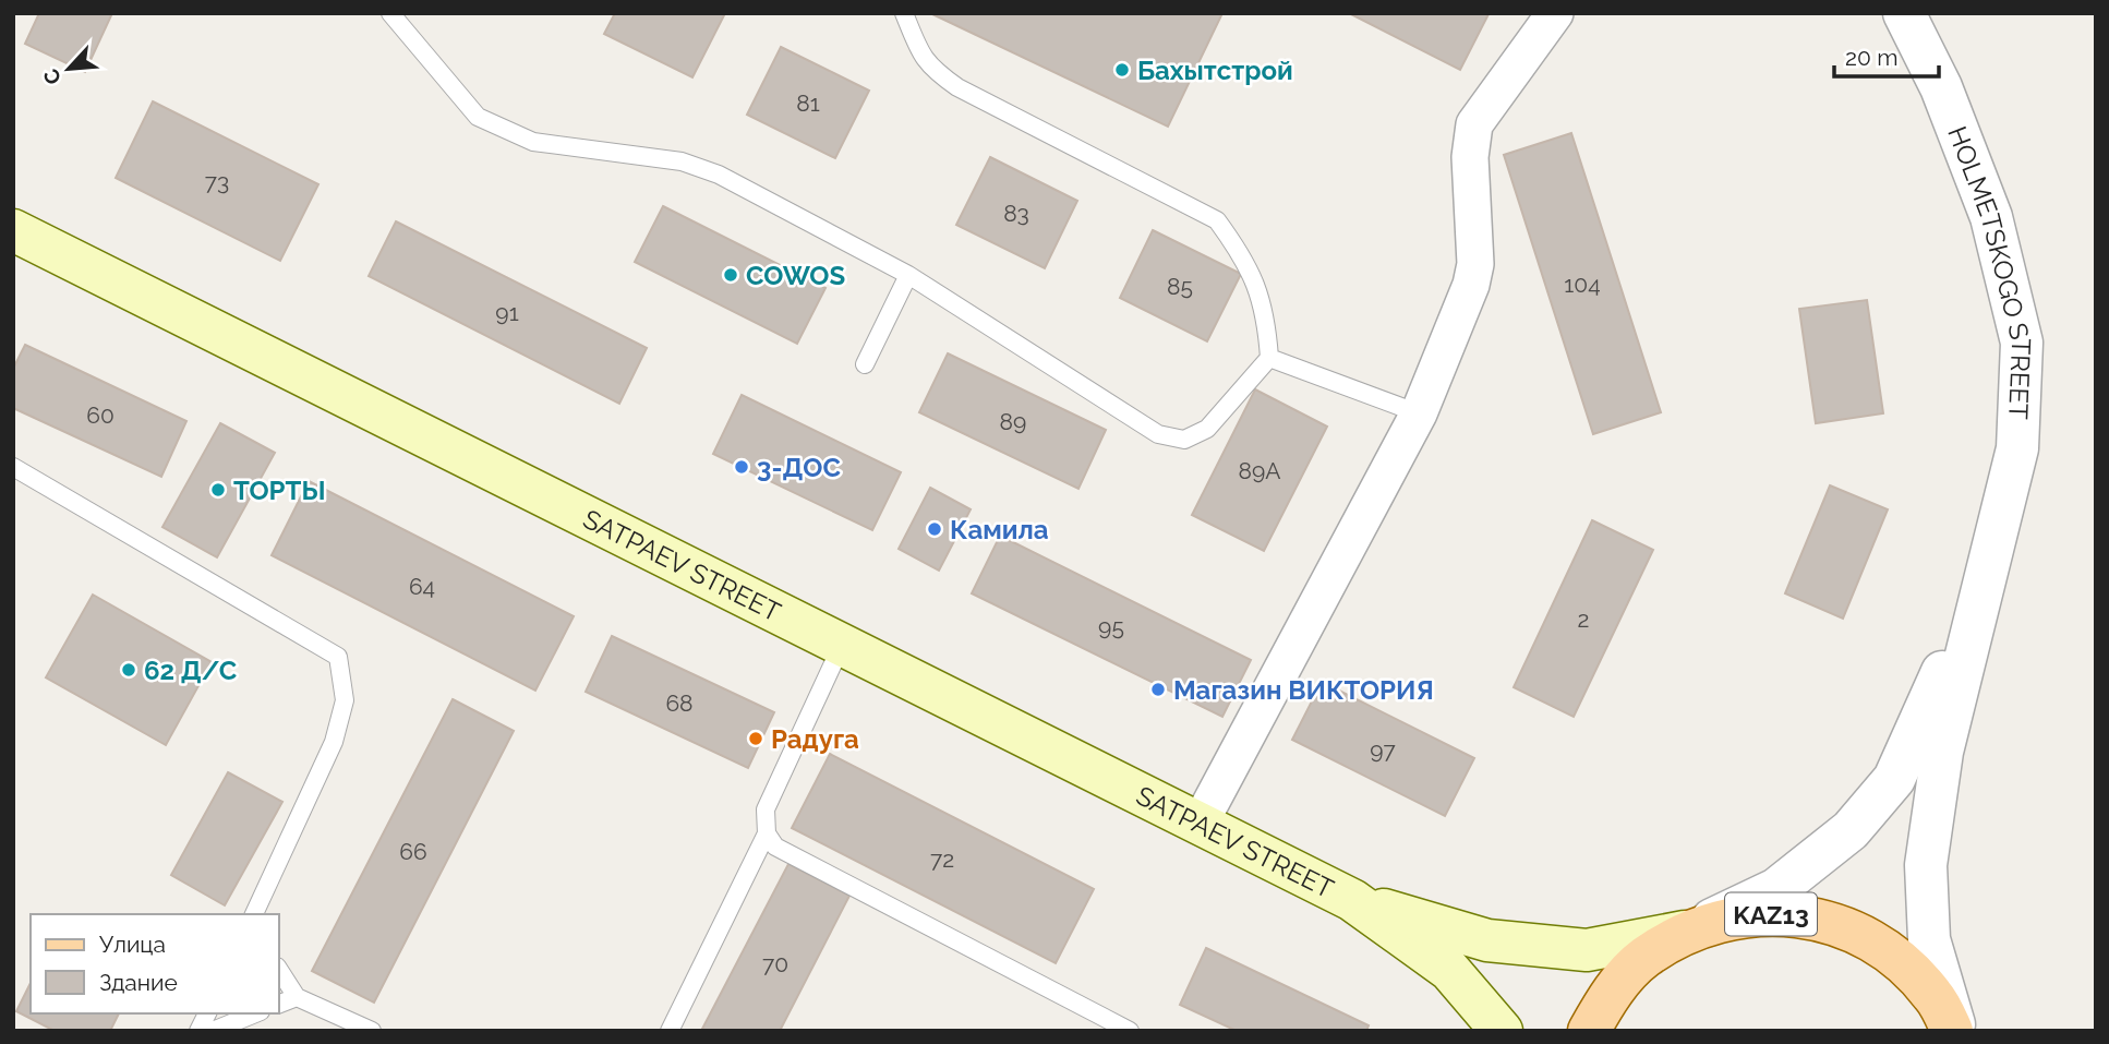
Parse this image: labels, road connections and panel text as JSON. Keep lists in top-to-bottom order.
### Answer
{
  "streets": {
    "main road": ["SATPAEV STREET", "KAZ13"],
    "street": ["HOLMETSKOGO STREET"]
  },
  "places": [
    "Бахытстрой",
    "COWOS",
    "3-ДОС",
    "ТОРТЫ",
    "Камила",
    "62 Д/С",
    "Магазин ВИКТОРИЯ",
    "Радуга"
  ],
  "house_numbers": [
    "81",
    "73",
    "83",
    "104",
    "85",
    "91",
    "60",
    "89",
    "89A",
    "64",
    "2",
    "95",
    "68",
    "97",
    "66",
    "72",
    "70"
  ],
  "legend": ["Улица", "Здание"],
  "scale_bar": "20 m",
  "north": "bottom left"
}
